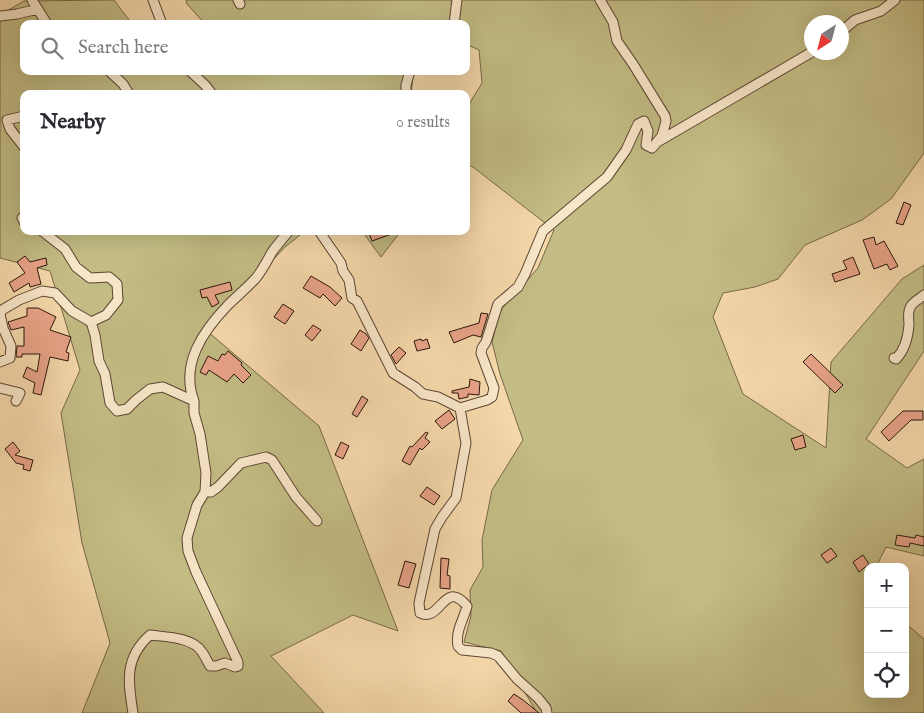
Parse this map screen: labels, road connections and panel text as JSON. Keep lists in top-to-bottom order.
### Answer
{
  "north": "bottom left",
  "page": {
    "search": "Search here",
    "heading": ["Nearby", "0 results"],
    "map_buttons": ["+", "−"]
  }
}
